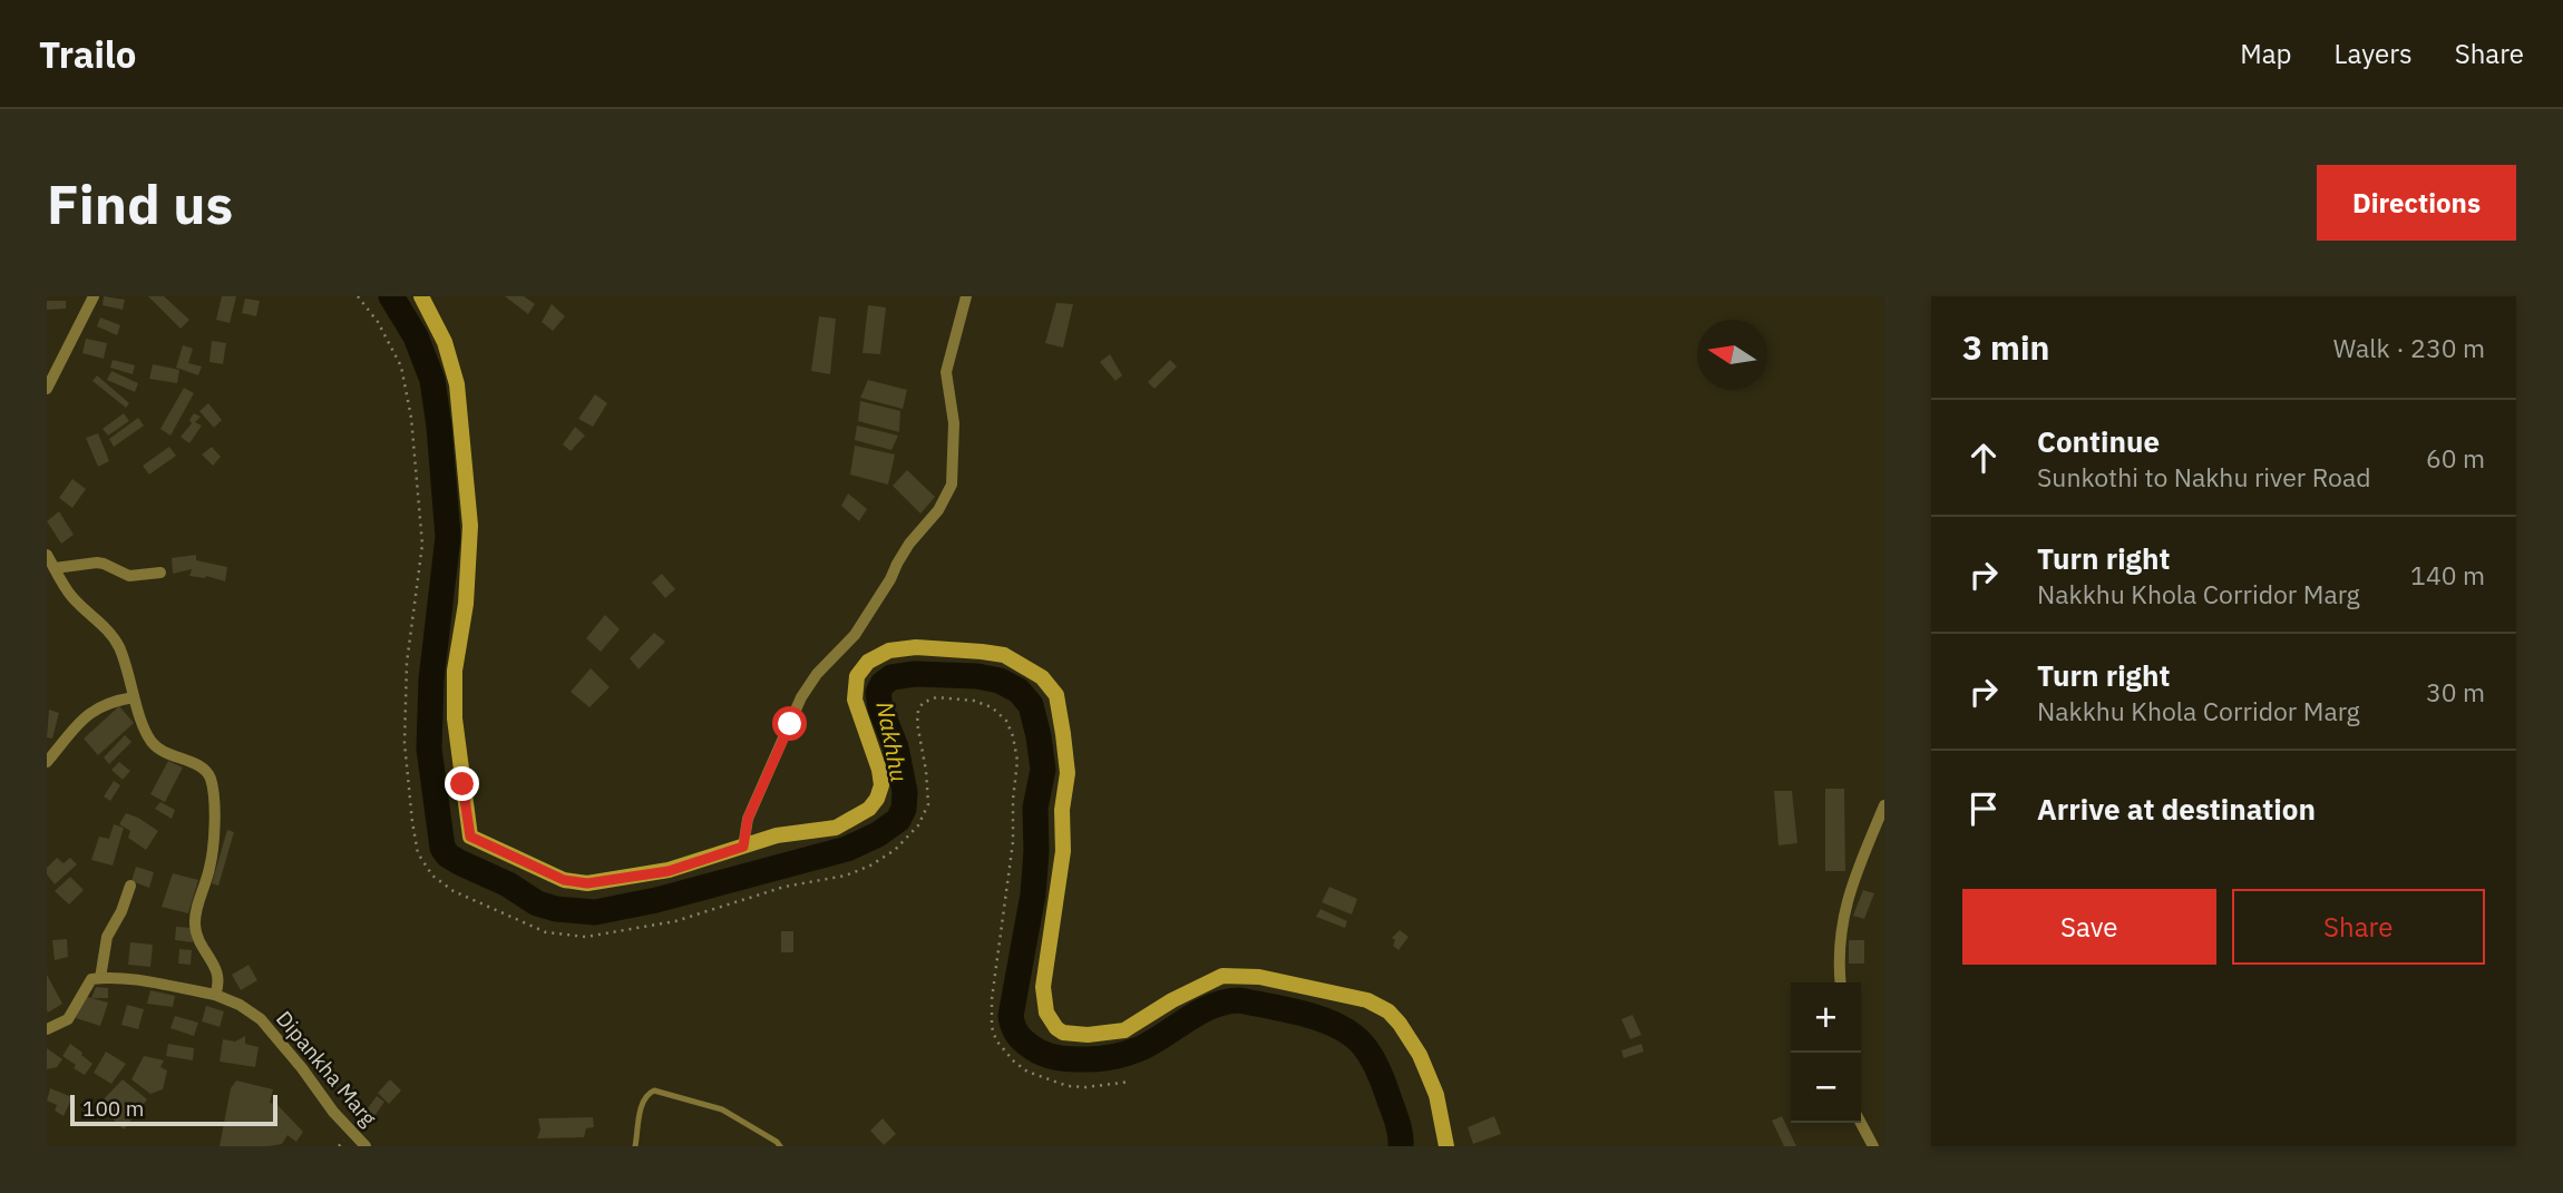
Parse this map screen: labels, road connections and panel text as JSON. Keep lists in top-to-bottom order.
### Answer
{
  "streets": {
    "street": ["Dipankha Marg"]
  },
  "water": ["Nakhhu"],
  "scale_bar": "100 m",
  "north": "left",
  "page": {
    "header": "Trailo",
    "nav": ["Map", "Layers", "Share"],
    "buttons": [
      "Directions",
      ["Save", "Share"]
    ],
    "title": "Find us",
    "heading": ["3 min", "Walk · 230 m"],
    "list": [
      ["Continue", "Sunkothi to Nakhu river Road", "60 m"],
      ["Turn right", "Nakkhu Khola Corridor Marg", "140 m"],
      ["Turn right", "Nakkhu Khola Corridor Marg", "30 m"],
      "Arrive at destination"
    ],
    "map_buttons": ["+", "−"],
    "scale": "100 m"
  }
}
